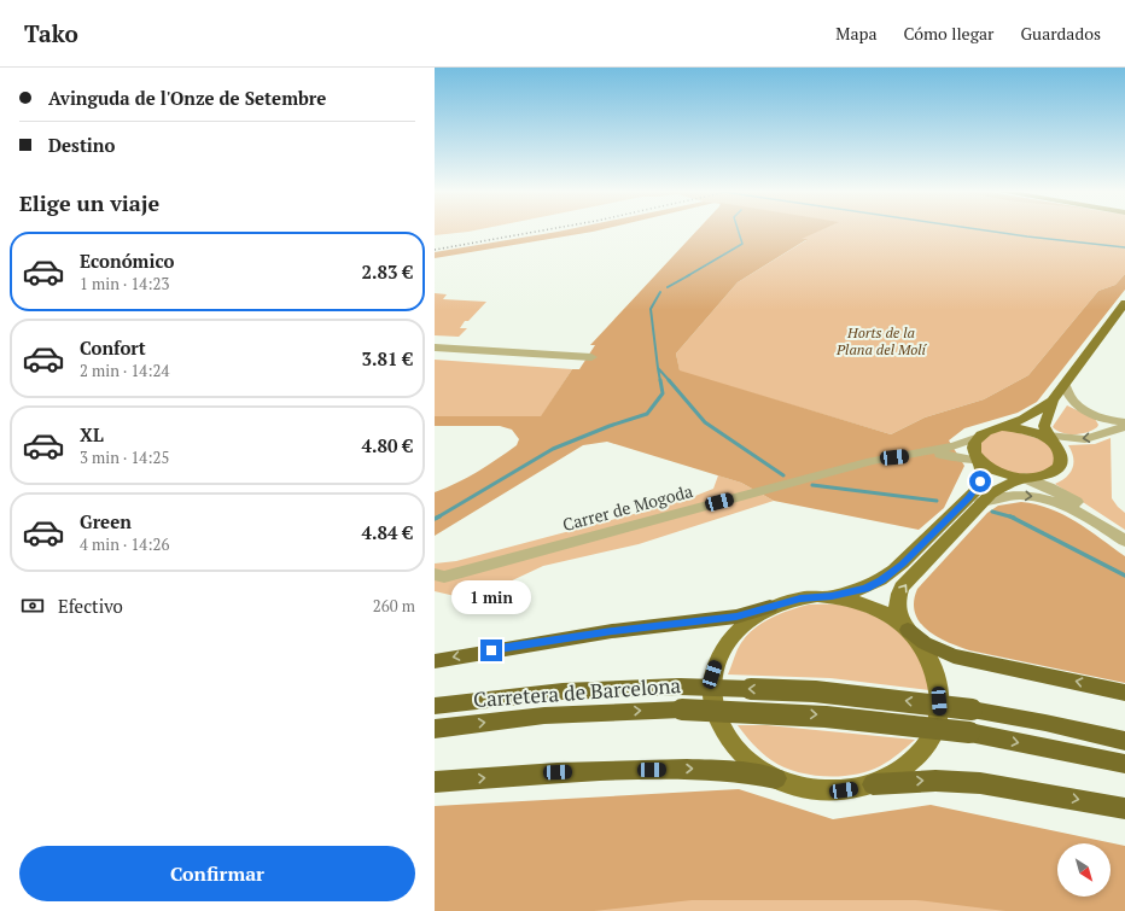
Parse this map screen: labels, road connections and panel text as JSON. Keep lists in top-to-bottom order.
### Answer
{
  "streets": {
    "highway": ["Carretera de Barcelona"],
    "street": ["Carrer de Mogoda"]
  },
  "parks": ["Horts de la Plana del Molí"],
  "north": "bottom right",
  "page": {
    "header": "Tako",
    "nav": ["Mapa", "Cómo llegar", "Guardados"],
    "banner": ["Avinguda de l'Onze de Setembre", "Destino"],
    "heading": "Elige un viaje",
    "list": [
      {
        "name": "Económico",
        "note": "1 min · 14:23",
        "value": "2.83 €"
      },
      {
        "name": "Confort",
        "note": "2 min · 14:24",
        "value": "3.81 €"
      },
      {
        "name": "XL",
        "note": "3 min · 14:25",
        "value": "4.80 €"
      },
      {
        "name": "Green",
        "note": "4 min · 14:26",
        "value": "4.84 €"
      }
    ],
    "pay": ["Efectivo", "260 m"],
    "bubble": "1 min",
    "buttons": "Confirmar"
  }
}
